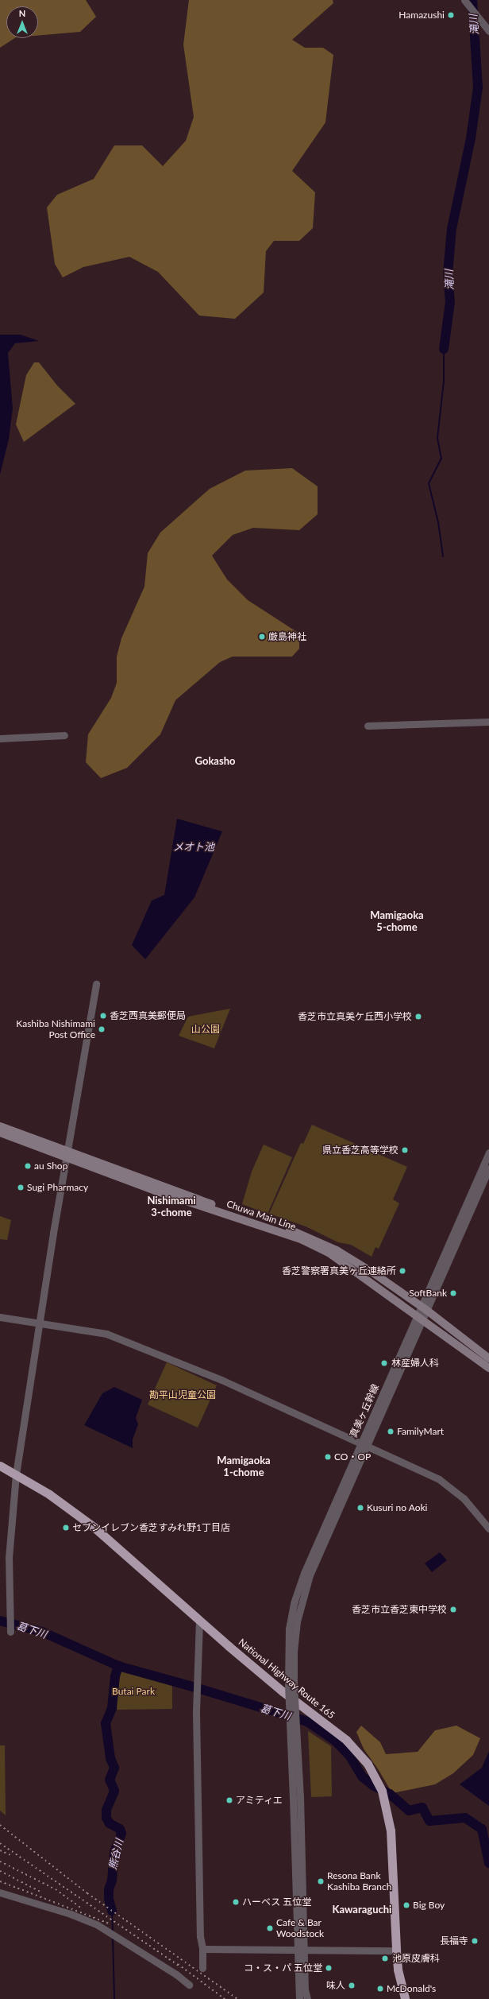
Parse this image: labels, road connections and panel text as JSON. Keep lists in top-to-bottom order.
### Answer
{
  "streets": {
    "highway": ["National Highway Route 165"],
    "main road": ["Chuwa Main Line"],
    "street": ["真美ヶ丘幹線"]
  },
  "crossings": [
    ["Chuwa Main Line", "真美ヶ丘幹線"]
  ],
  "districts": [
    "Gokasho",
    "Mamigaoka 5-chome",
    "Nishimami 3-chome",
    "Mamigaoka 1-chome",
    "Kawaraguchi"
  ],
  "water": [
    "滝川",
    "メオト池",
    "葛下川",
    "熊谷川"
  ],
  "parks": ["山公園", "勘平山児童公園", "Butai Park"],
  "places": [
    "Hamazushi",
    "厳島神社",
    "香芝西真美郵便局",
    "香芝市立真美ケ丘西小学校",
    "Kashiba Nishimami Post Office",
    "県立香芝高等学校",
    "au Shop",
    "Sugi Pharmacy",
    "香芝警察署真美ヶ丘連絡所",
    "SoftBank",
    "林産婦人科",
    "FamilyMart",
    "CO・OP",
    "Kusuri no Aoki",
    "セブンイレブン香芝すみれ野1丁目店",
    "香芝市立香芝東中学校",
    "アミティエ",
    "Resona Bank Kashiba Branch",
    "ハーベス 五位堂",
    "Big Boy",
    "Cafe & Bar Woodstock",
    "長福寺",
    "池原皮膚科",
    "コ・ス・パ 五位堂",
    "味人",
    "McDonald's"
  ],
  "north": "top"
}
